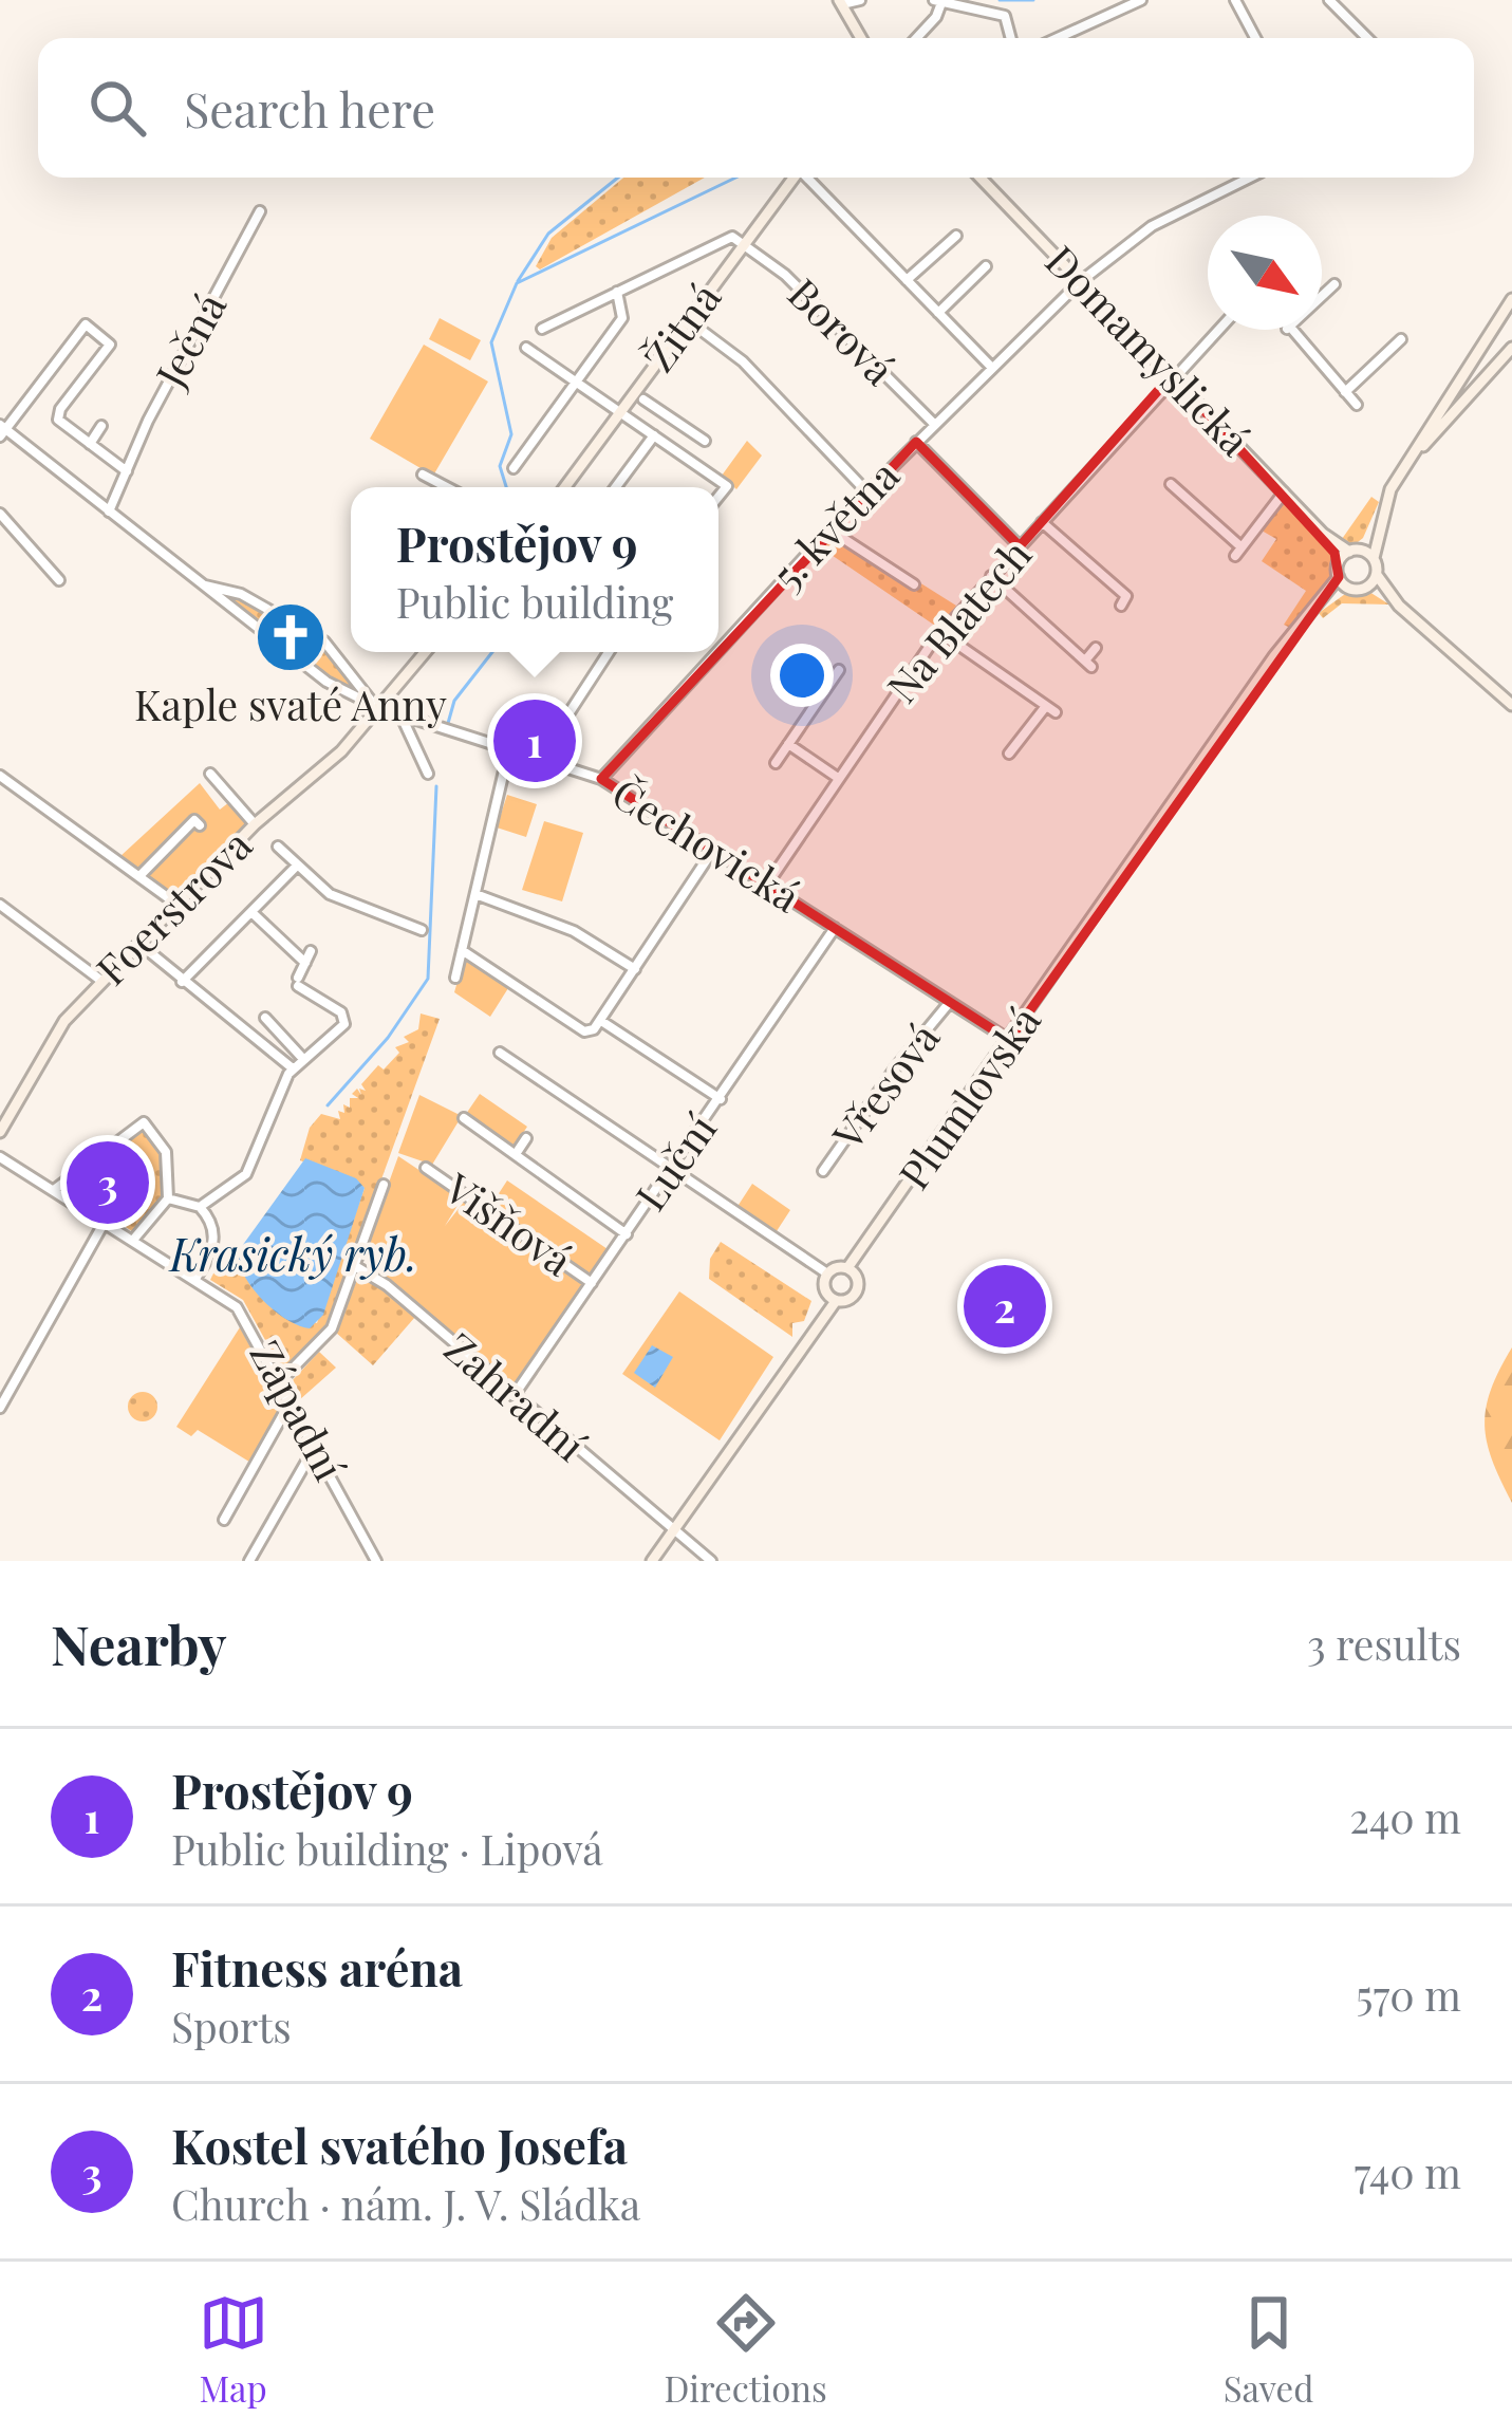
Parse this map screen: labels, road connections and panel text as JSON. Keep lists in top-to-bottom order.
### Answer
{
  "streets": {
    "street": [
      "Žitná",
      "Borová",
      "Ječná",
      "Domamyslická",
      "5. května",
      "Na Blatech",
      "Čechovická",
      "Foerstrova",
      "Vřesová",
      "Plumlovská",
      "Luční",
      "Višňová",
      "Zahradní",
      "Západní"
    ]
  },
  "crossings": [
    ["Žitná", "Borová"],
    ["Borová", "5. května"],
    ["Ječná", "Čechovická"],
    ["Domamyslická", "5. května"],
    ["Domamyslická", "Na Blatech"],
    ["5. května", "Čechovická"],
    ["Na Blatech", "Čechovická"],
    ["Čechovická", "Foerstrova"],
    ["Čechovická", "Vřesová"],
    ["Čechovická", "Plumlovská"],
    ["Čechovická", "Luční"],
    ["Plumlovská", "Zahradní"],
    ["Luční", "Višňová"],
    ["Luční", "Zahradní"]
  ],
  "water": ["Krasický ryb."],
  "places": {
    "church": ["Kaple svaté Anny"]
  },
  "north": "bottom right",
  "page": {
    "search": "Search here",
    "popup": ["Prostějov 9", "Public building"],
    "pins": ["1", "3", "2"],
    "heading": ["Nearby", "3 results"],
    "list": [
      {
        "mark": "1",
        "name": "Prostějov 9",
        "note": "Public building · Lipová",
        "value": "240 m"
      },
      {
        "mark": "2",
        "name": "Fitness aréna",
        "note": "Sports",
        "value": "570 m"
      },
      {
        "mark": "3",
        "name": "Kostel svatého Josefa",
        "note": "Church · nám. J. V. Sládka",
        "value": "740 m"
      }
    ],
    "nav": ["Map", "Directions", "Saved"]
  }
}
